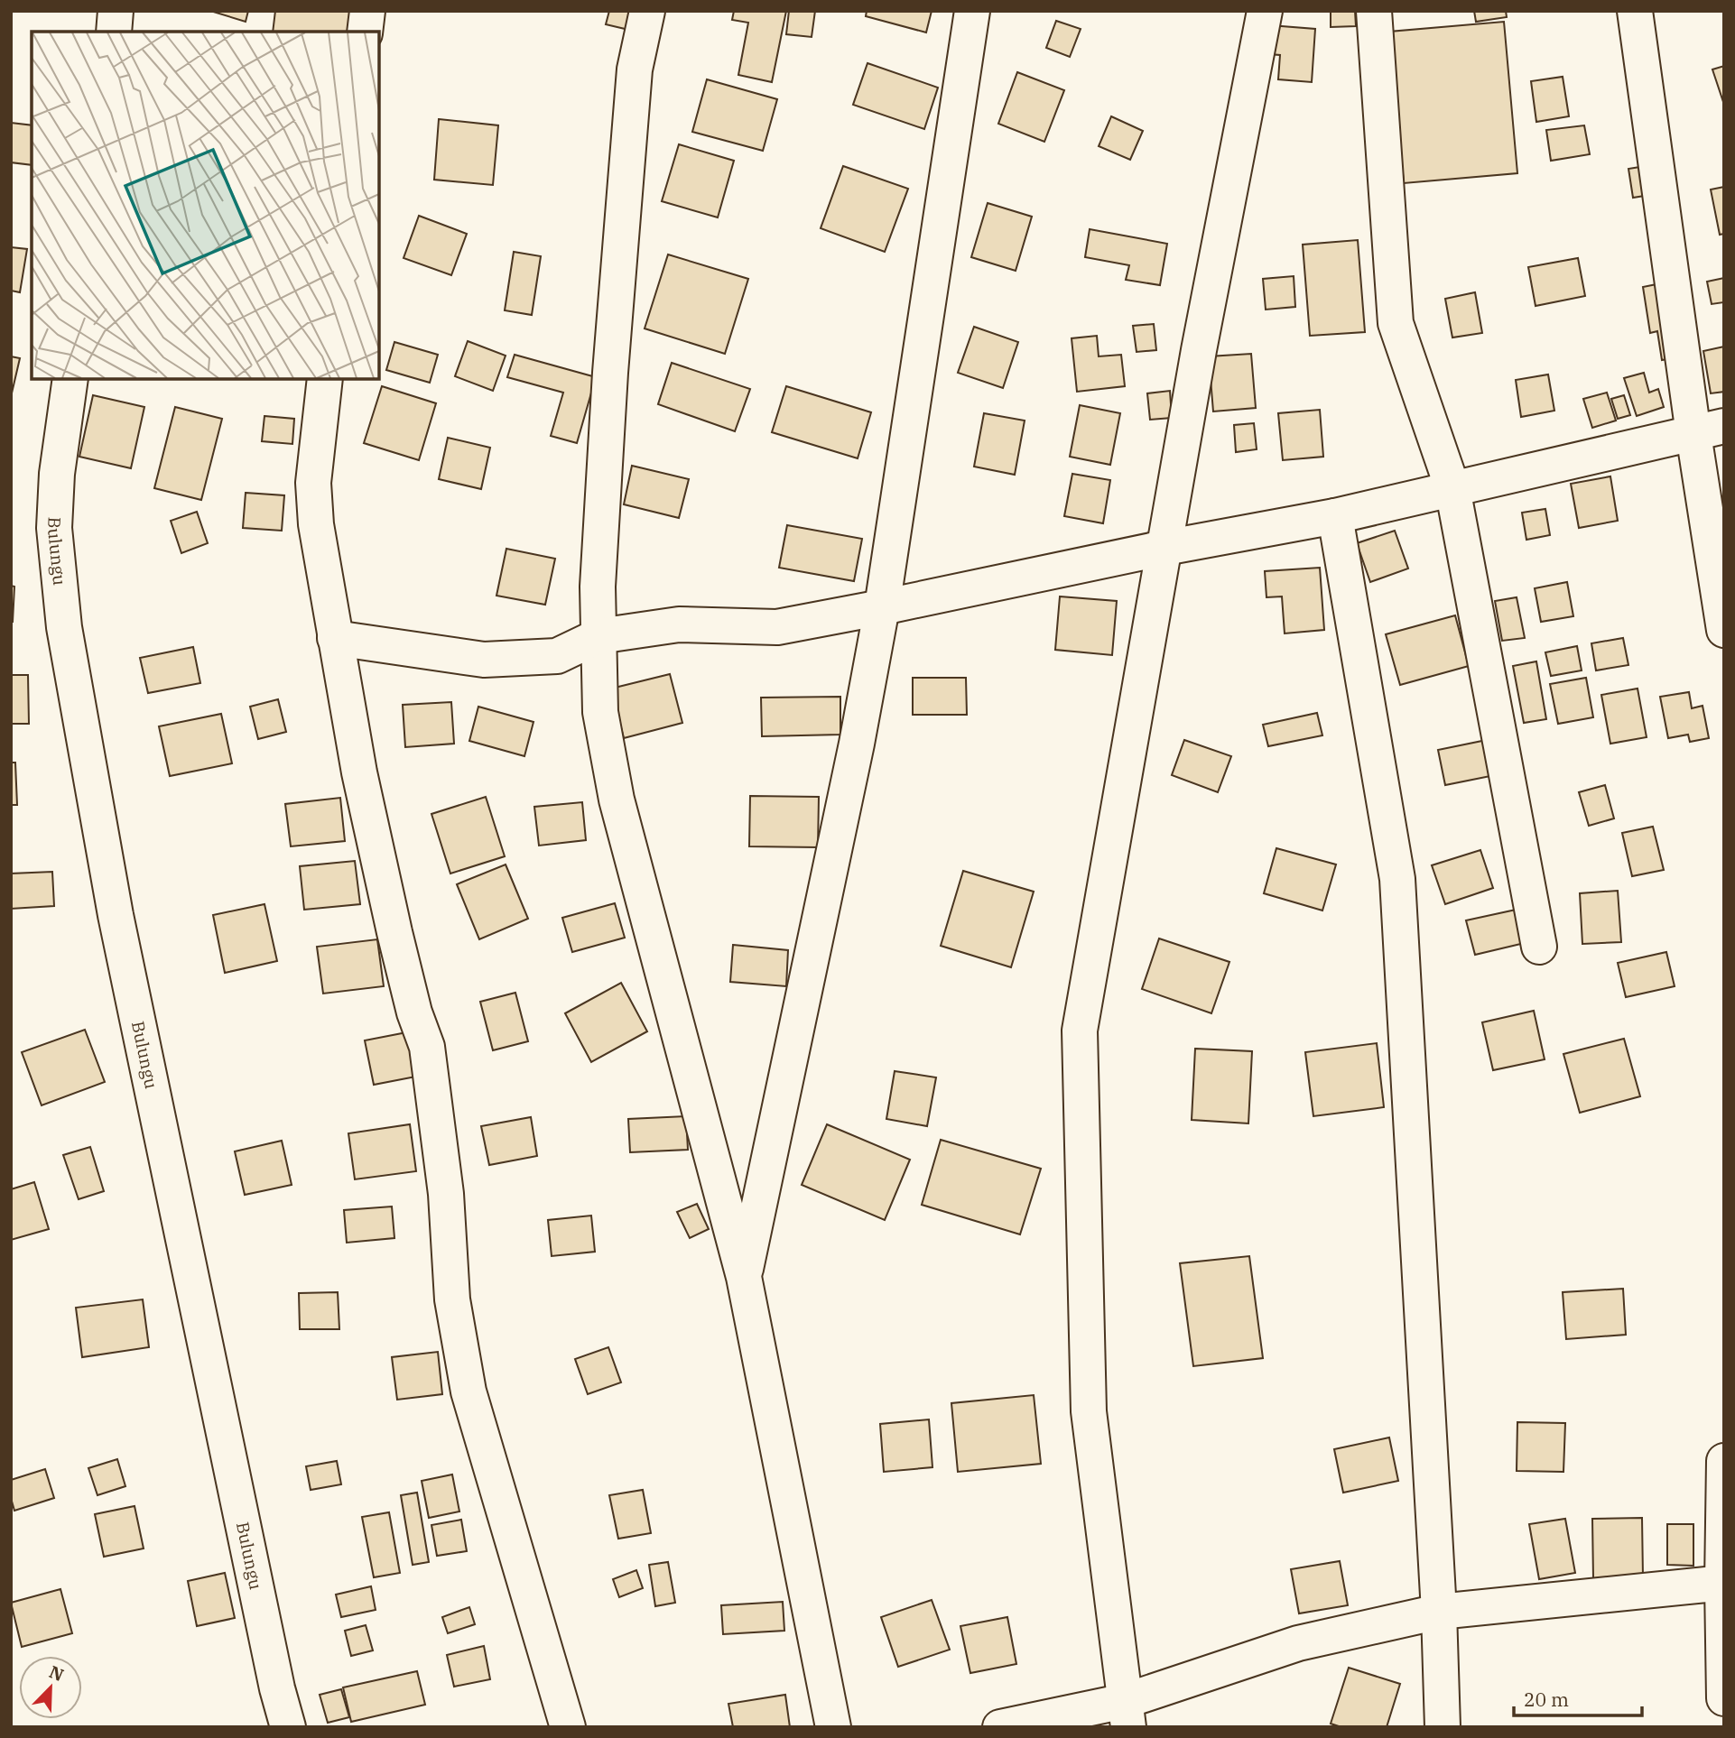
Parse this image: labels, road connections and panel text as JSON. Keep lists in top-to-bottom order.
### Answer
{
  "streets": {
    "street": ["Bulungu"]
  },
  "scale_bar": "20 m",
  "north": "top right"
}
